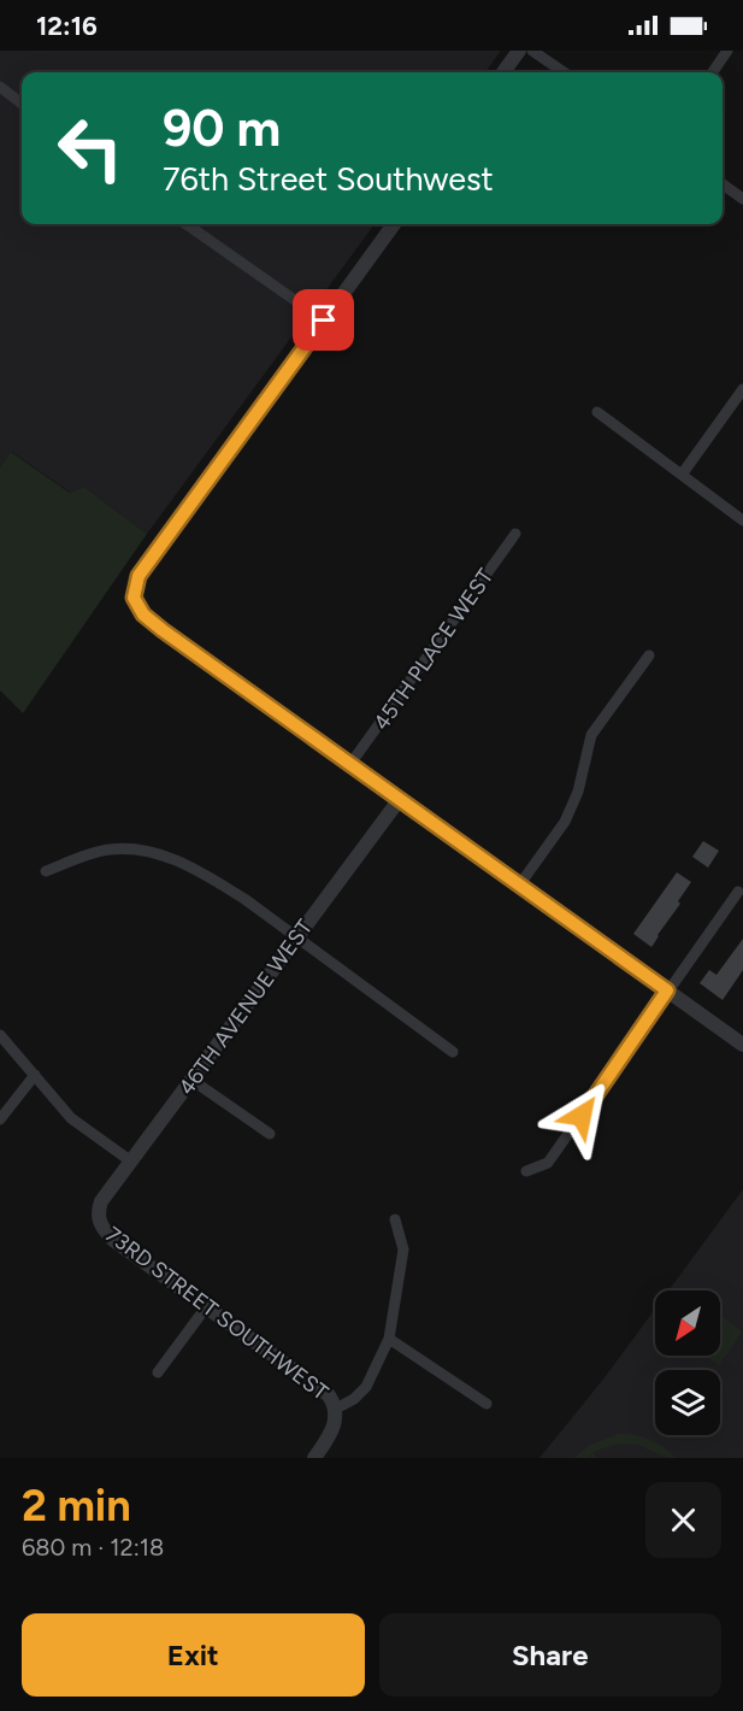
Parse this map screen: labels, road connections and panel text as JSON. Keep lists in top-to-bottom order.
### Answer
{
  "streets": {
    "street": ["45TH PLACE WEST", "46TH AVENUE WEST", "73RD STREET SOUTHWEST"]
  },
  "crossings": [
    ["46TH AVENUE WEST", "73RD STREET SOUTHWEST"]
  ],
  "north": "bottom left",
  "page": {
    "status": "12:16",
    "turn": ["90 m", "76th Street Southwest"],
    "heading": ["2 min", "680 m · 12:18"],
    "buttons": ["Exit", "Share"]
  }
}
